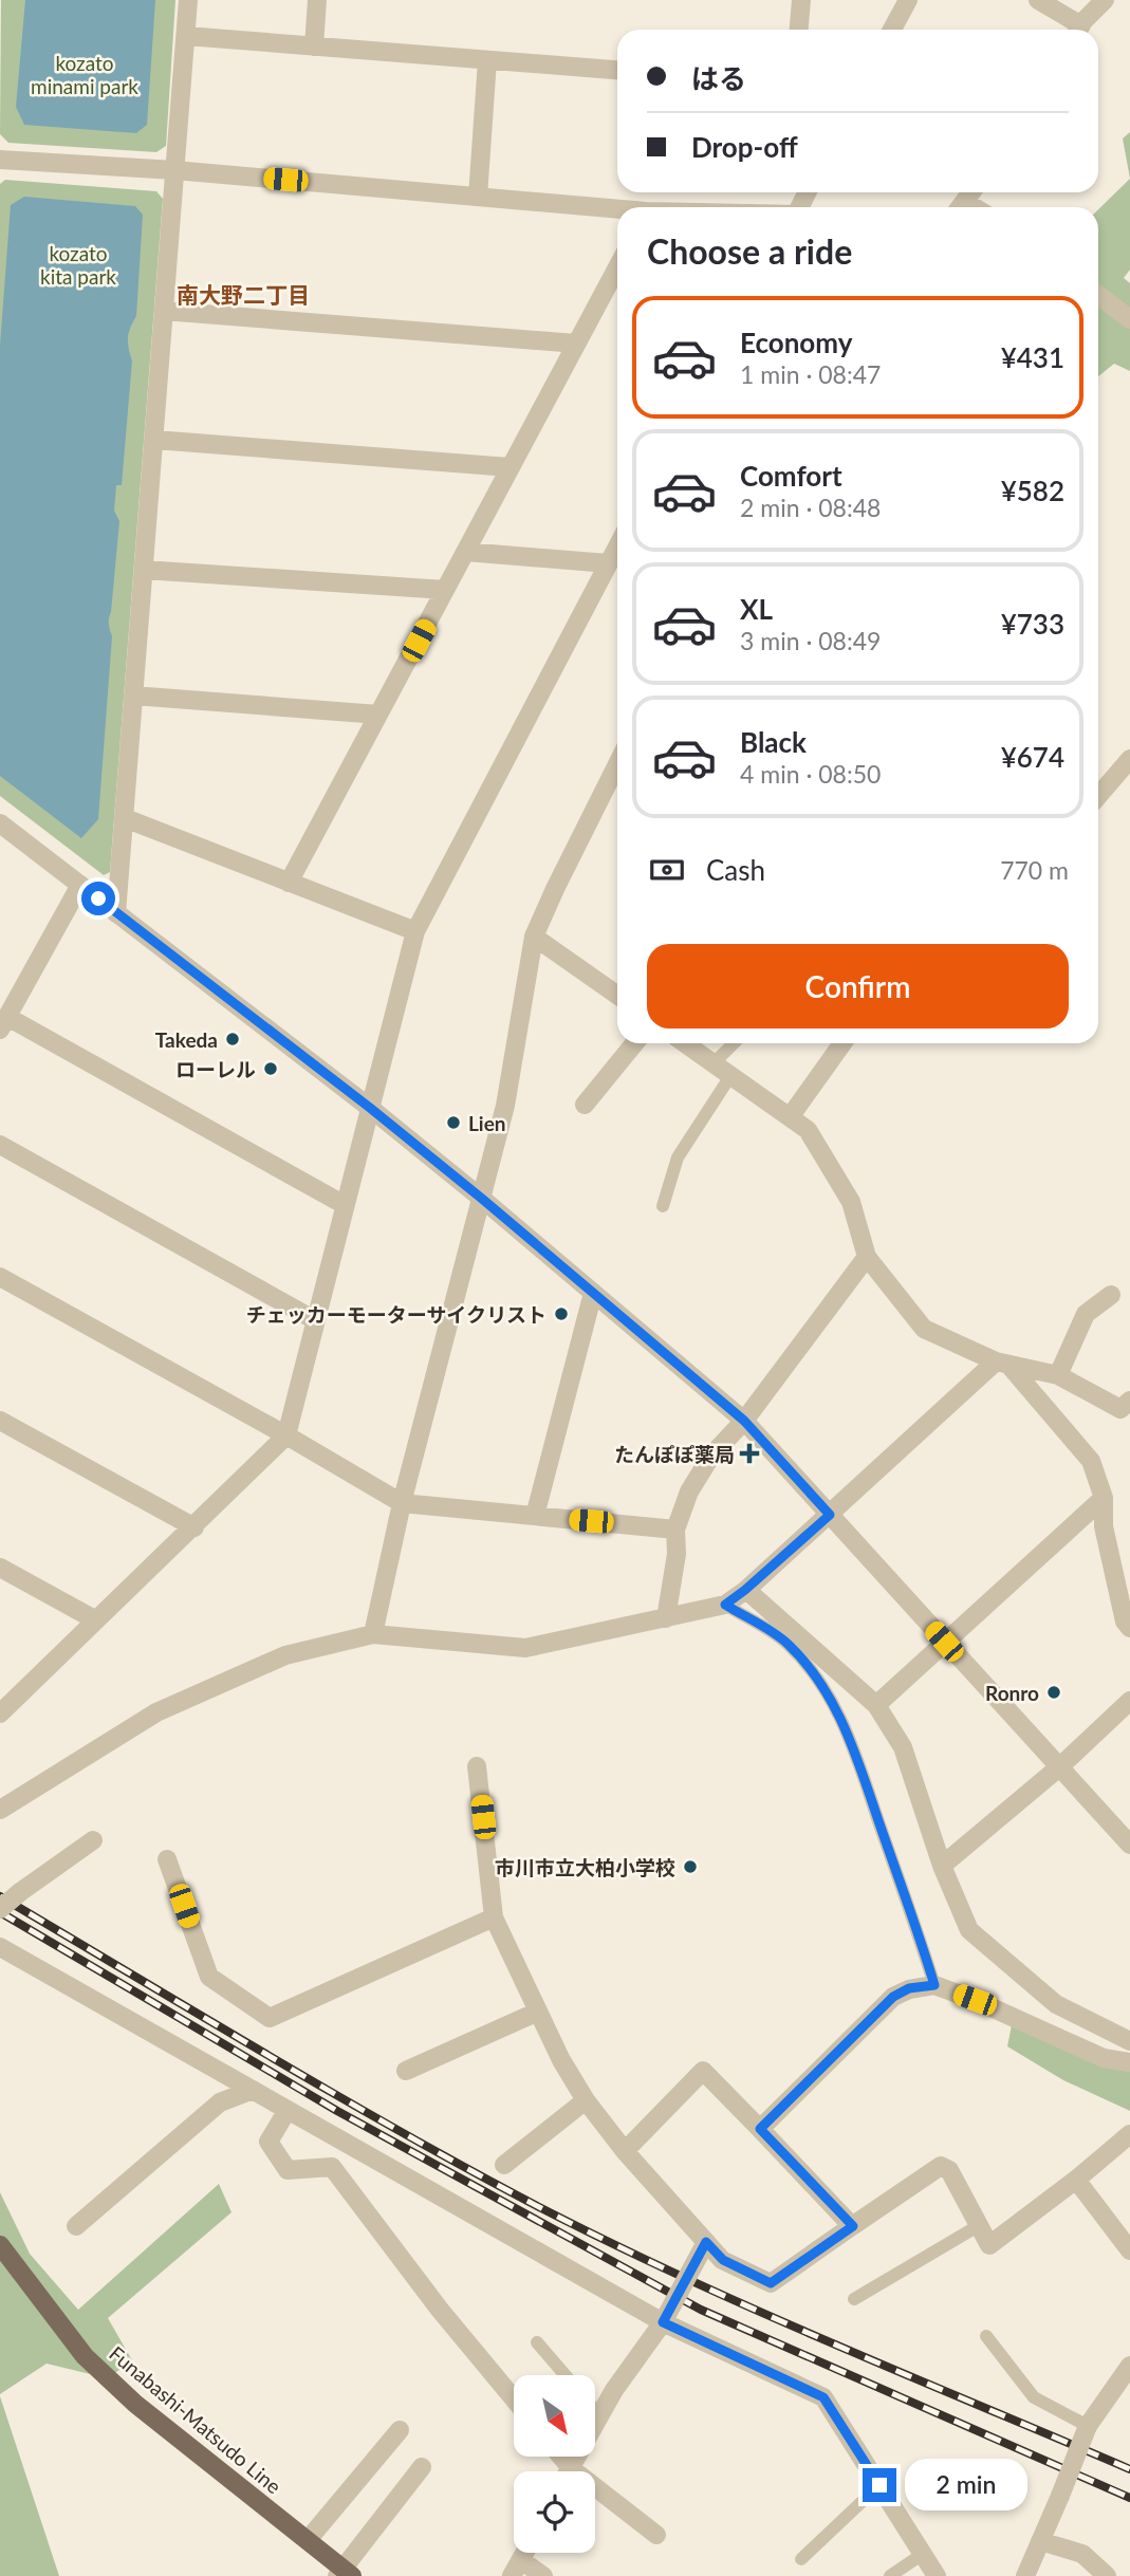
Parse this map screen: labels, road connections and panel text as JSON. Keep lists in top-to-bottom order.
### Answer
{
  "streets": {
    "main road": ["Funabashi-Matsudo Line"]
  },
  "districts": ["南大野二丁目"],
  "parks": ["kozato minami park", "kozato kita park"],
  "places": {
    "other": [
      "Takeda",
      "ローレル",
      "Lien",
      "チェッカーモーターサイクリスト",
      "Ronro",
      "市川市立大柏小学校"
    ],
    "health": ["たんぽぽ薬局"]
  },
  "north": "bottom right",
  "page": {
    "banner": ["はる", "Drop-off"],
    "heading": "Choose a ride",
    "list": [
      {
        "name": "Economy",
        "note": "1 min · 08:47",
        "value": "¥431"
      },
      {
        "name": "Comfort",
        "note": "2 min · 08:48",
        "value": "¥582"
      },
      {
        "name": "XL",
        "note": "3 min · 08:49",
        "value": "¥733"
      },
      {
        "name": "Black",
        "note": "4 min · 08:50",
        "value": "¥674"
      }
    ],
    "pay": ["Cash", "770 m"],
    "buttons": "Confirm",
    "bubble": "2 min"
  }
}
